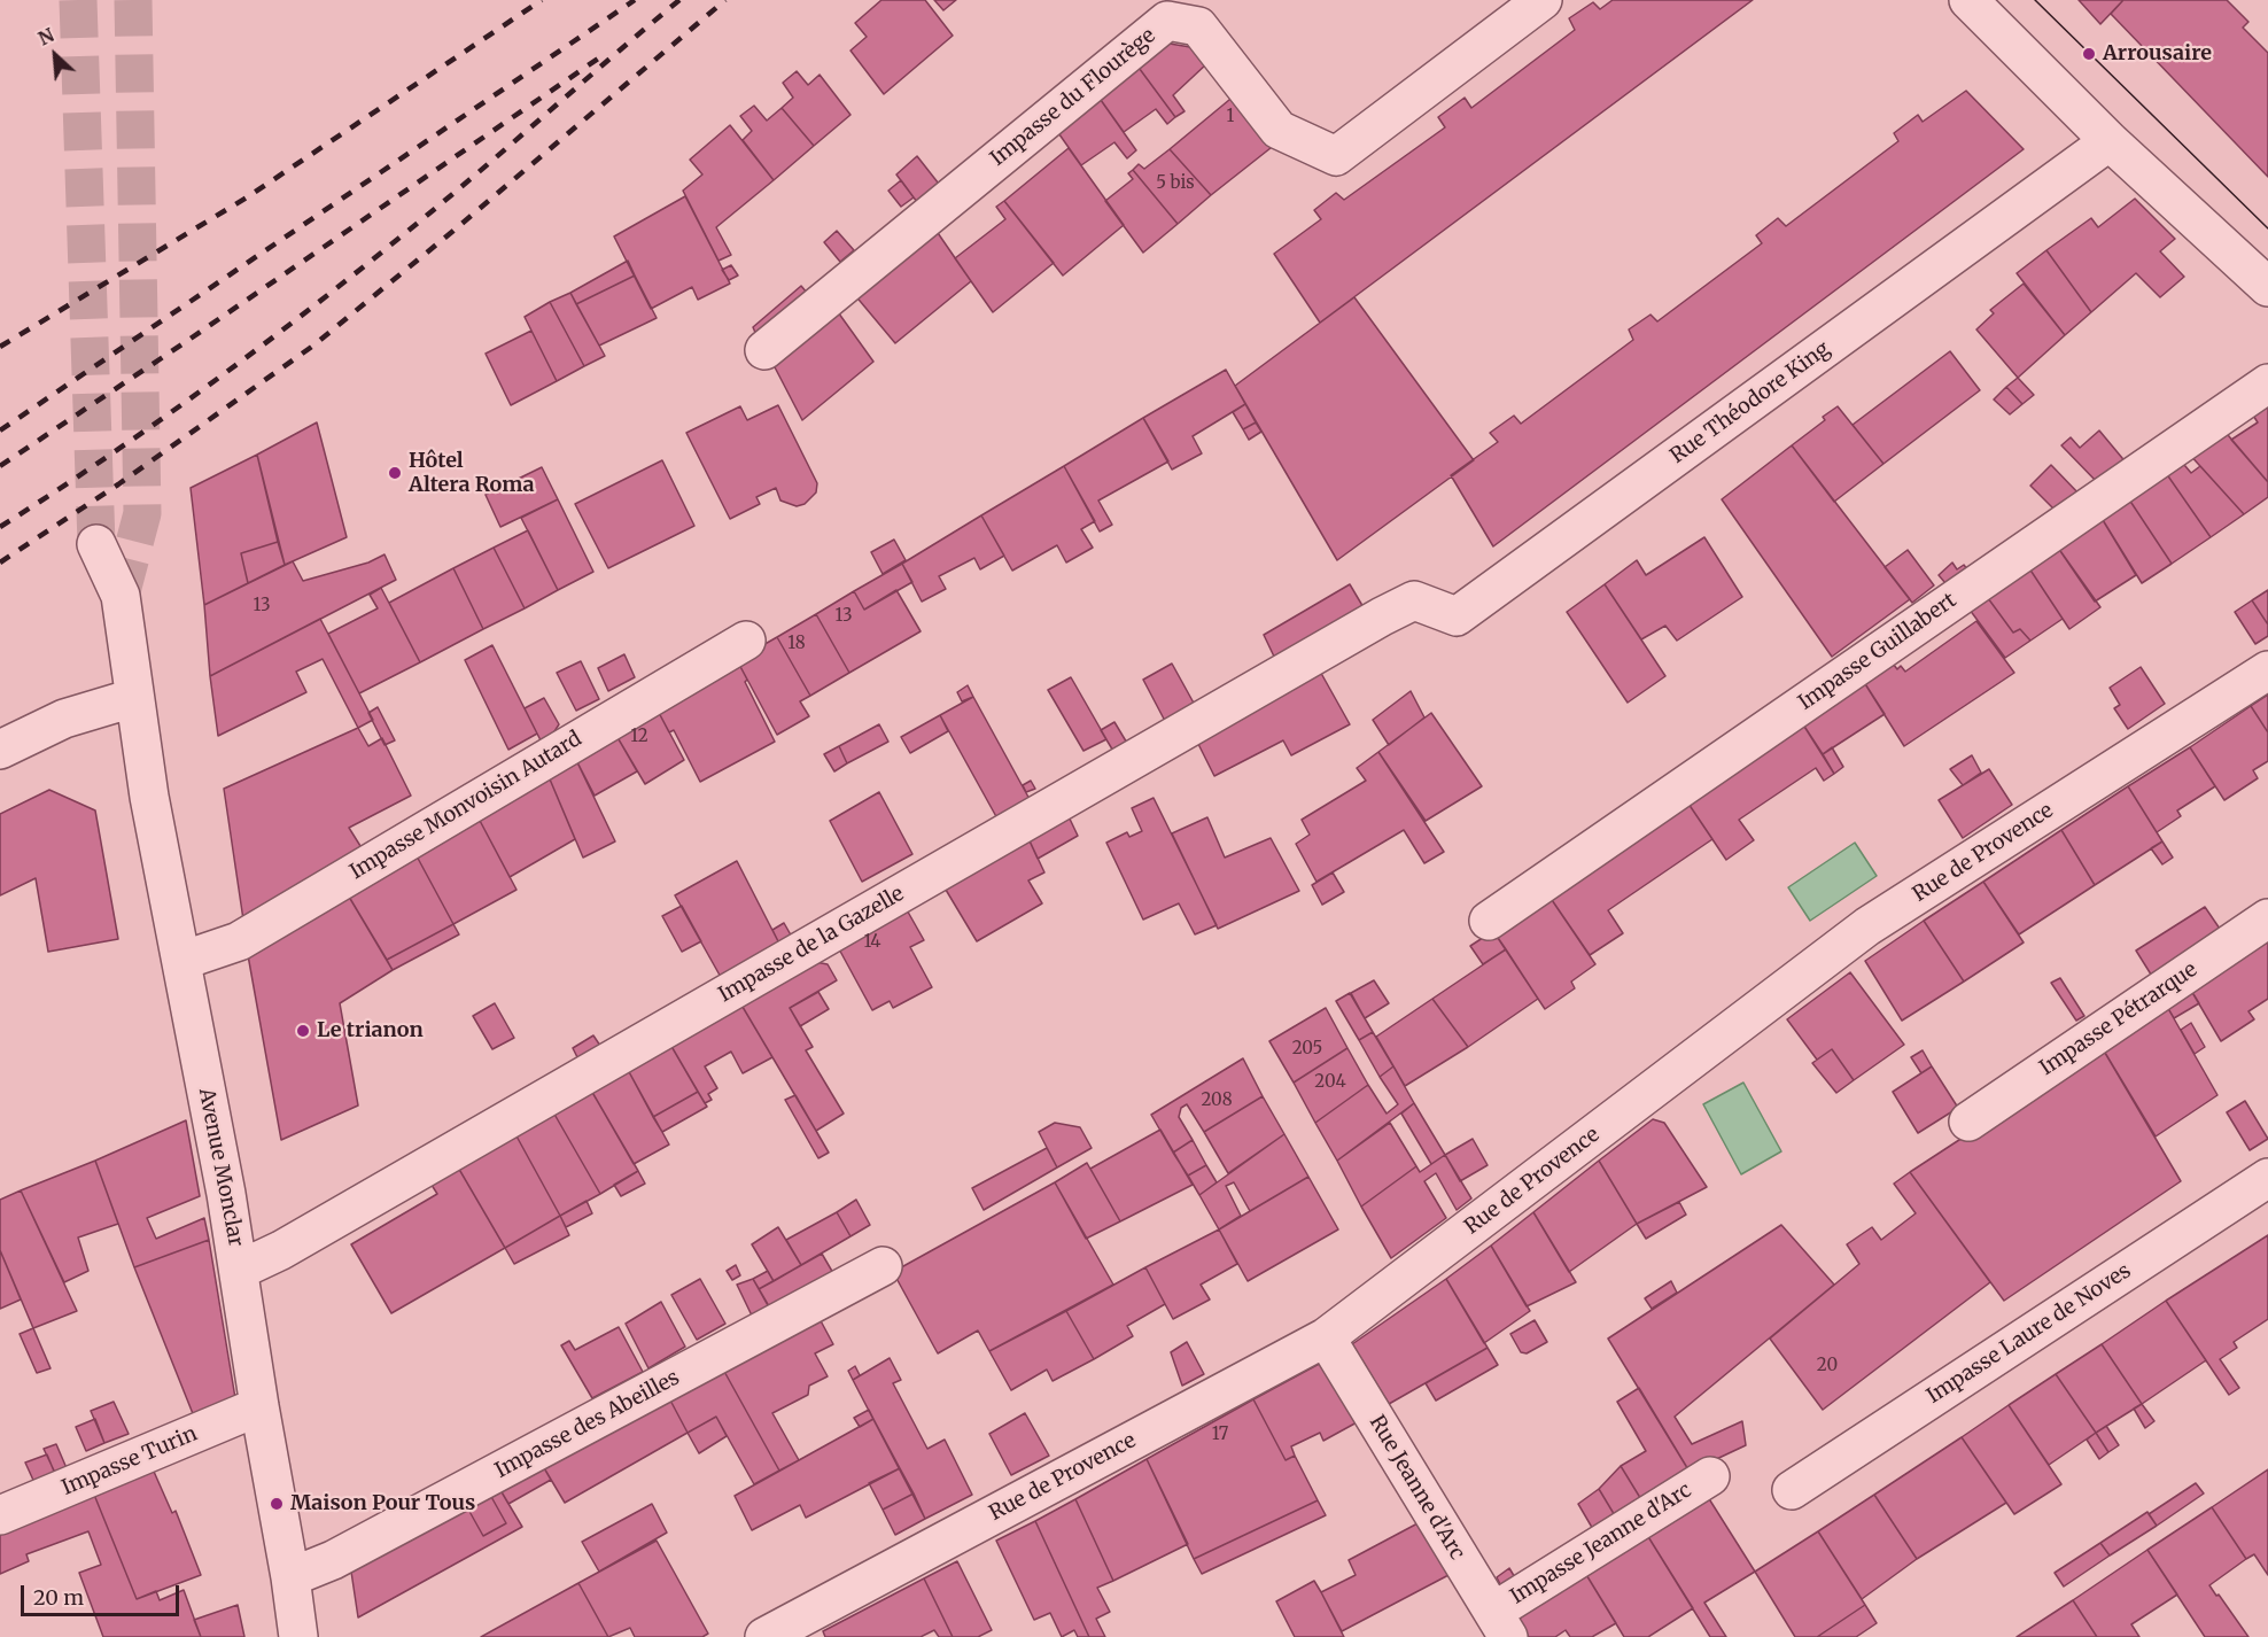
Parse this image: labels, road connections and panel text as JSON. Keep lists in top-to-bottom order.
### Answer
{
  "streets": {
    "street": [
      "Impasse du Flourège",
      "Rue Théodore King",
      "Impasse Guillabert",
      "Impasse Monvoisin Autard",
      "Rue de Provence",
      "Impasse de la Gazelle",
      "Impasse Pétrarque",
      "Avenue Monclar",
      "Impasse Laure de Noves",
      "Impasse des Abeilles",
      "Impasse Turin",
      "Rue Jeanne d'Arc",
      "Impasse Jeanne d'Arc"
    ]
  },
  "crossings": [
    ["Rue Théodore King", "Impasse de la Gazelle"],
    ["Impasse Monvoisin Autard", "Avenue Monclar"],
    ["Rue de Provence", "Rue Jeanne d'Arc"],
    ["Impasse de la Gazelle", "Avenue Monclar"],
    ["Avenue Monclar", "Impasse des Abeilles"],
    ["Avenue Monclar", "Impasse Turin"],
    ["Rue Jeanne d'Arc", "Impasse Jeanne d'Arc"]
  ],
  "places": [
    "Arrousaire",
    "Hôtel Altera Roma",
    "Le trianon",
    "Maison Pour Tous"
  ],
  "house_numbers": [
    "1",
    "5 bis",
    "13",
    "13",
    "18",
    "12",
    "14",
    "205",
    "204",
    "208",
    "20",
    "17"
  ],
  "scale_bar": "20 m",
  "north": "top left"
}
